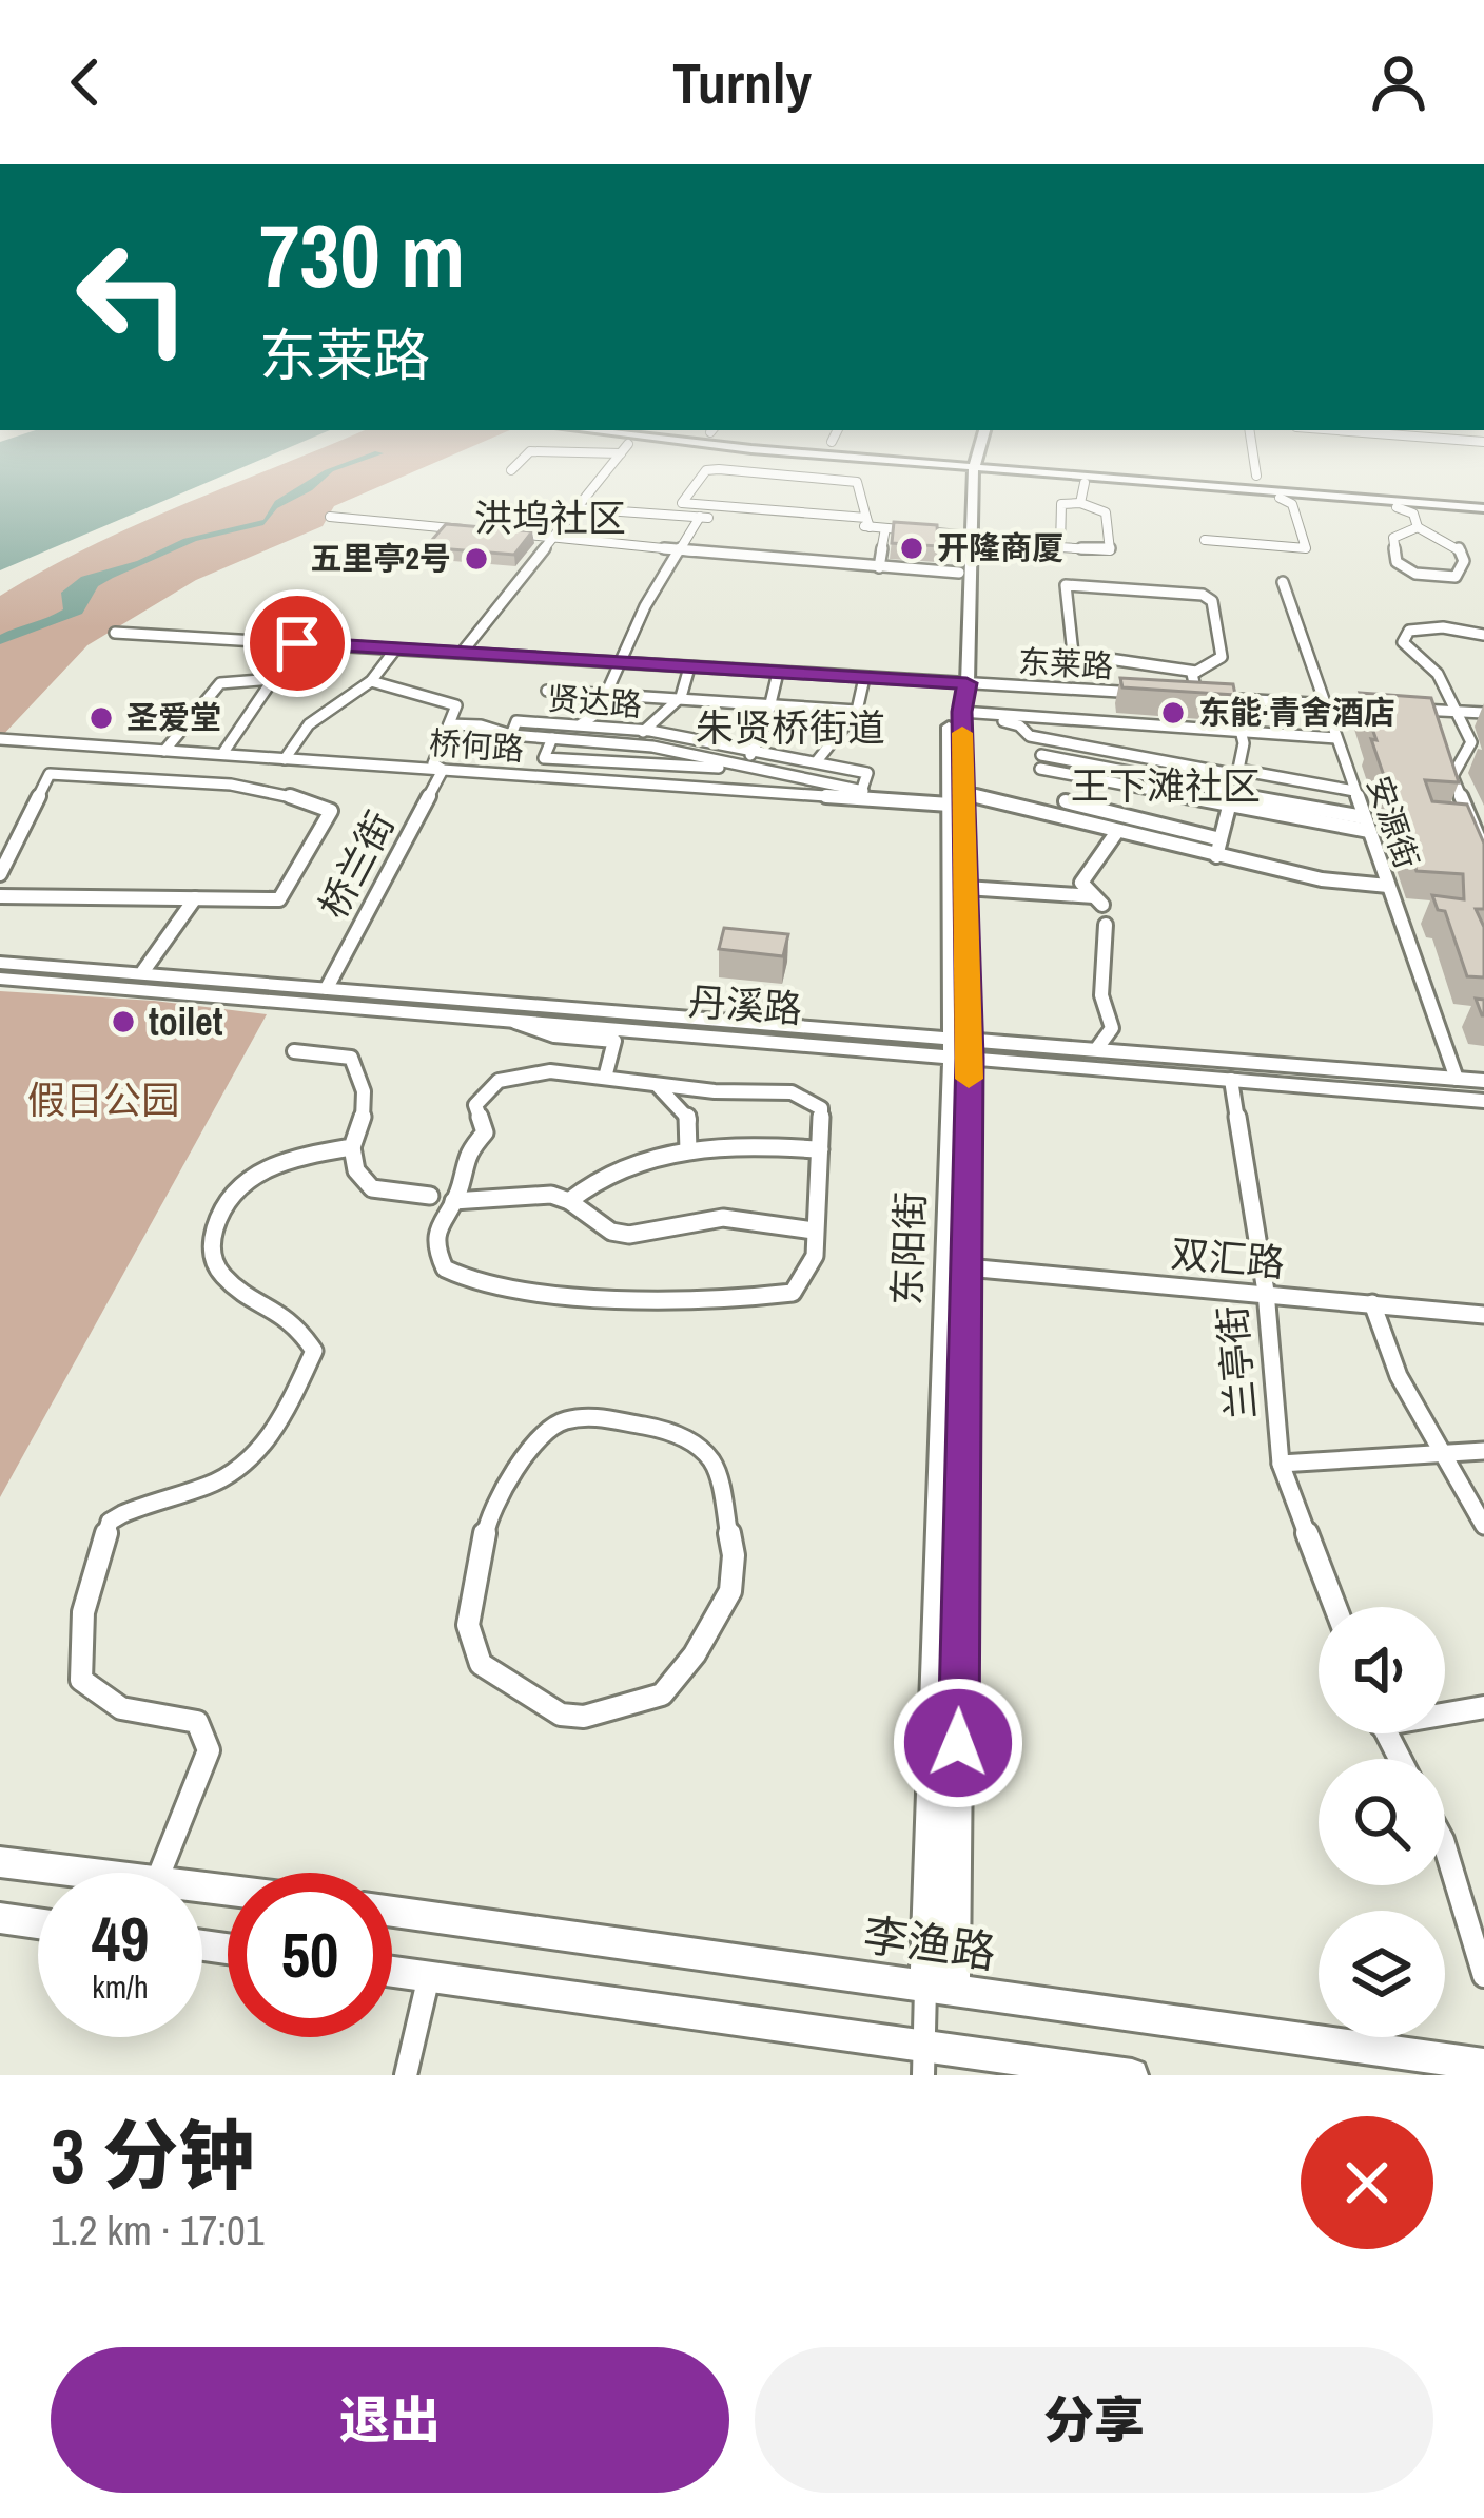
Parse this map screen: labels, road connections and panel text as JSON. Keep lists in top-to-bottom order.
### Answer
{
  "streets": {
    "main road": ["丹溪路", "东阳街", "李渔路"],
    "street": [
      "东莱路",
      "贤达路",
      "桥何路",
      "安源街",
      "桥兰街",
      "双汇路",
      "兰亭街"
    ]
  },
  "crossings": [
    ["东莱路", "东阳街"],
    ["贤达路", "桥何路"],
    ["贤达路", "桥兰街"],
    ["桥何路", "安源街"],
    ["桥何路", "桥兰街"],
    ["桥何路", "东阳街"],
    ["安源街", "丹溪路"],
    ["桥兰街", "丹溪路"],
    ["丹溪路", "东阳街"],
    ["丹溪路", "兰亭街"],
    ["东阳街", "双汇路"],
    ["东阳街", "李渔路"],
    ["双汇路", "兰亭街"]
  ],
  "districts": ["洪坞社区", "朱贤桥街道", "王下滩社区"],
  "parks": ["假日公园"],
  "places": [
    "开隆商厦",
    "五里亭2号",
    "东能·青舍酒店",
    "圣爱堂",
    "toilet"
  ],
  "page": {
    "header": "Turnly",
    "turn": ["730 m", "东莱路"],
    "speed": "49 km/h",
    "limit": "50",
    "heading": ["3 分钟", "1.2 km · 17:01"],
    "buttons": ["退出", "分享"]
  }
}
